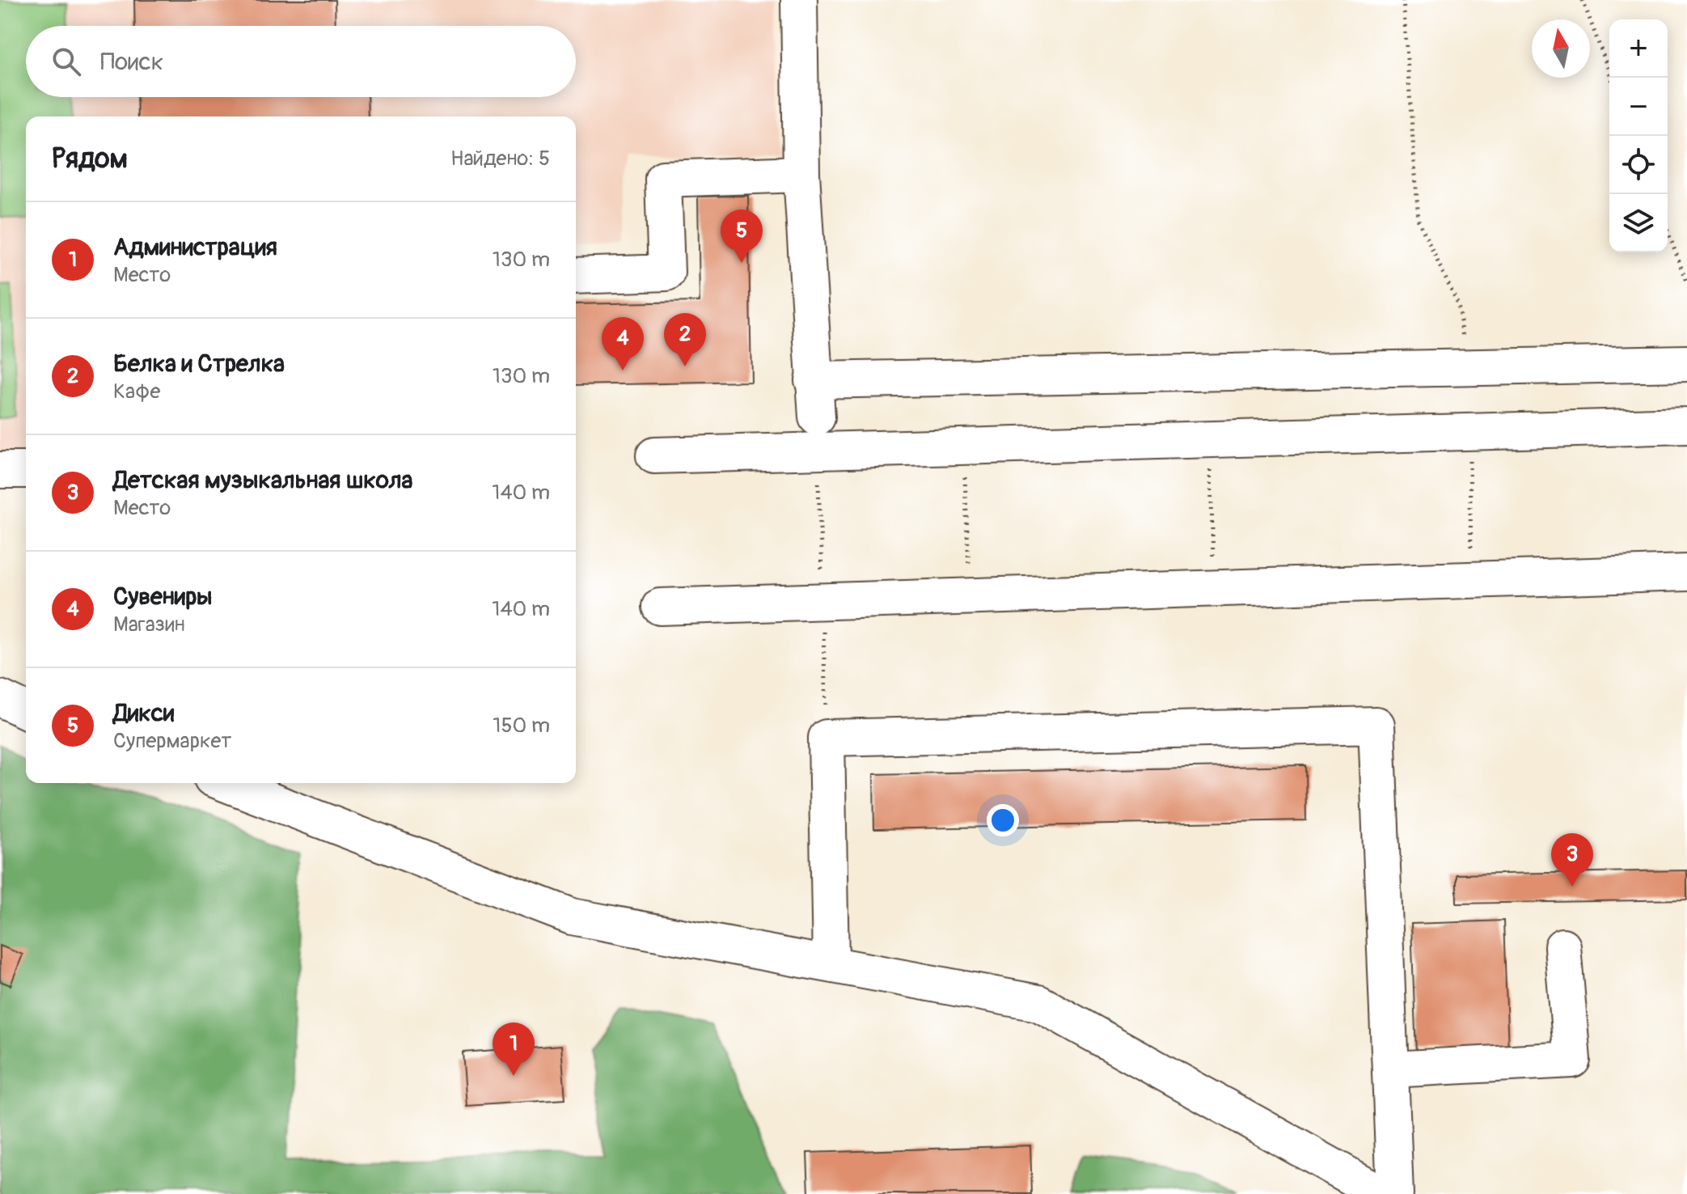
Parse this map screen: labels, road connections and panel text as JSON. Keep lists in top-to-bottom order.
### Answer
{
  "north": "top",
  "page": {
    "map_buttons": ["+", "−"],
    "search": "Поиск",
    "heading": ["Рядом", "Найдено: 5"],
    "list": [
      {
        "mark": "1",
        "name": "Администрация",
        "note": "Место",
        "value": "130 m"
      },
      {
        "mark": "2",
        "name": "Белка и Стрелка",
        "note": "Кафе",
        "value": "130 m"
      },
      {
        "mark": "3",
        "name": "Детская музыкальная школа",
        "note": "Место",
        "value": "140 m"
      },
      {
        "mark": "4",
        "name": "Сувениры",
        "note": "Магазин",
        "value": "140 m"
      },
      {
        "mark": "5",
        "name": "Дикси",
        "note": "Супермаркет",
        "value": "150 m"
      }
    ],
    "pins": [
      "5",
      "2",
      "4",
      "3",
      "1"
    ]
  }
}
